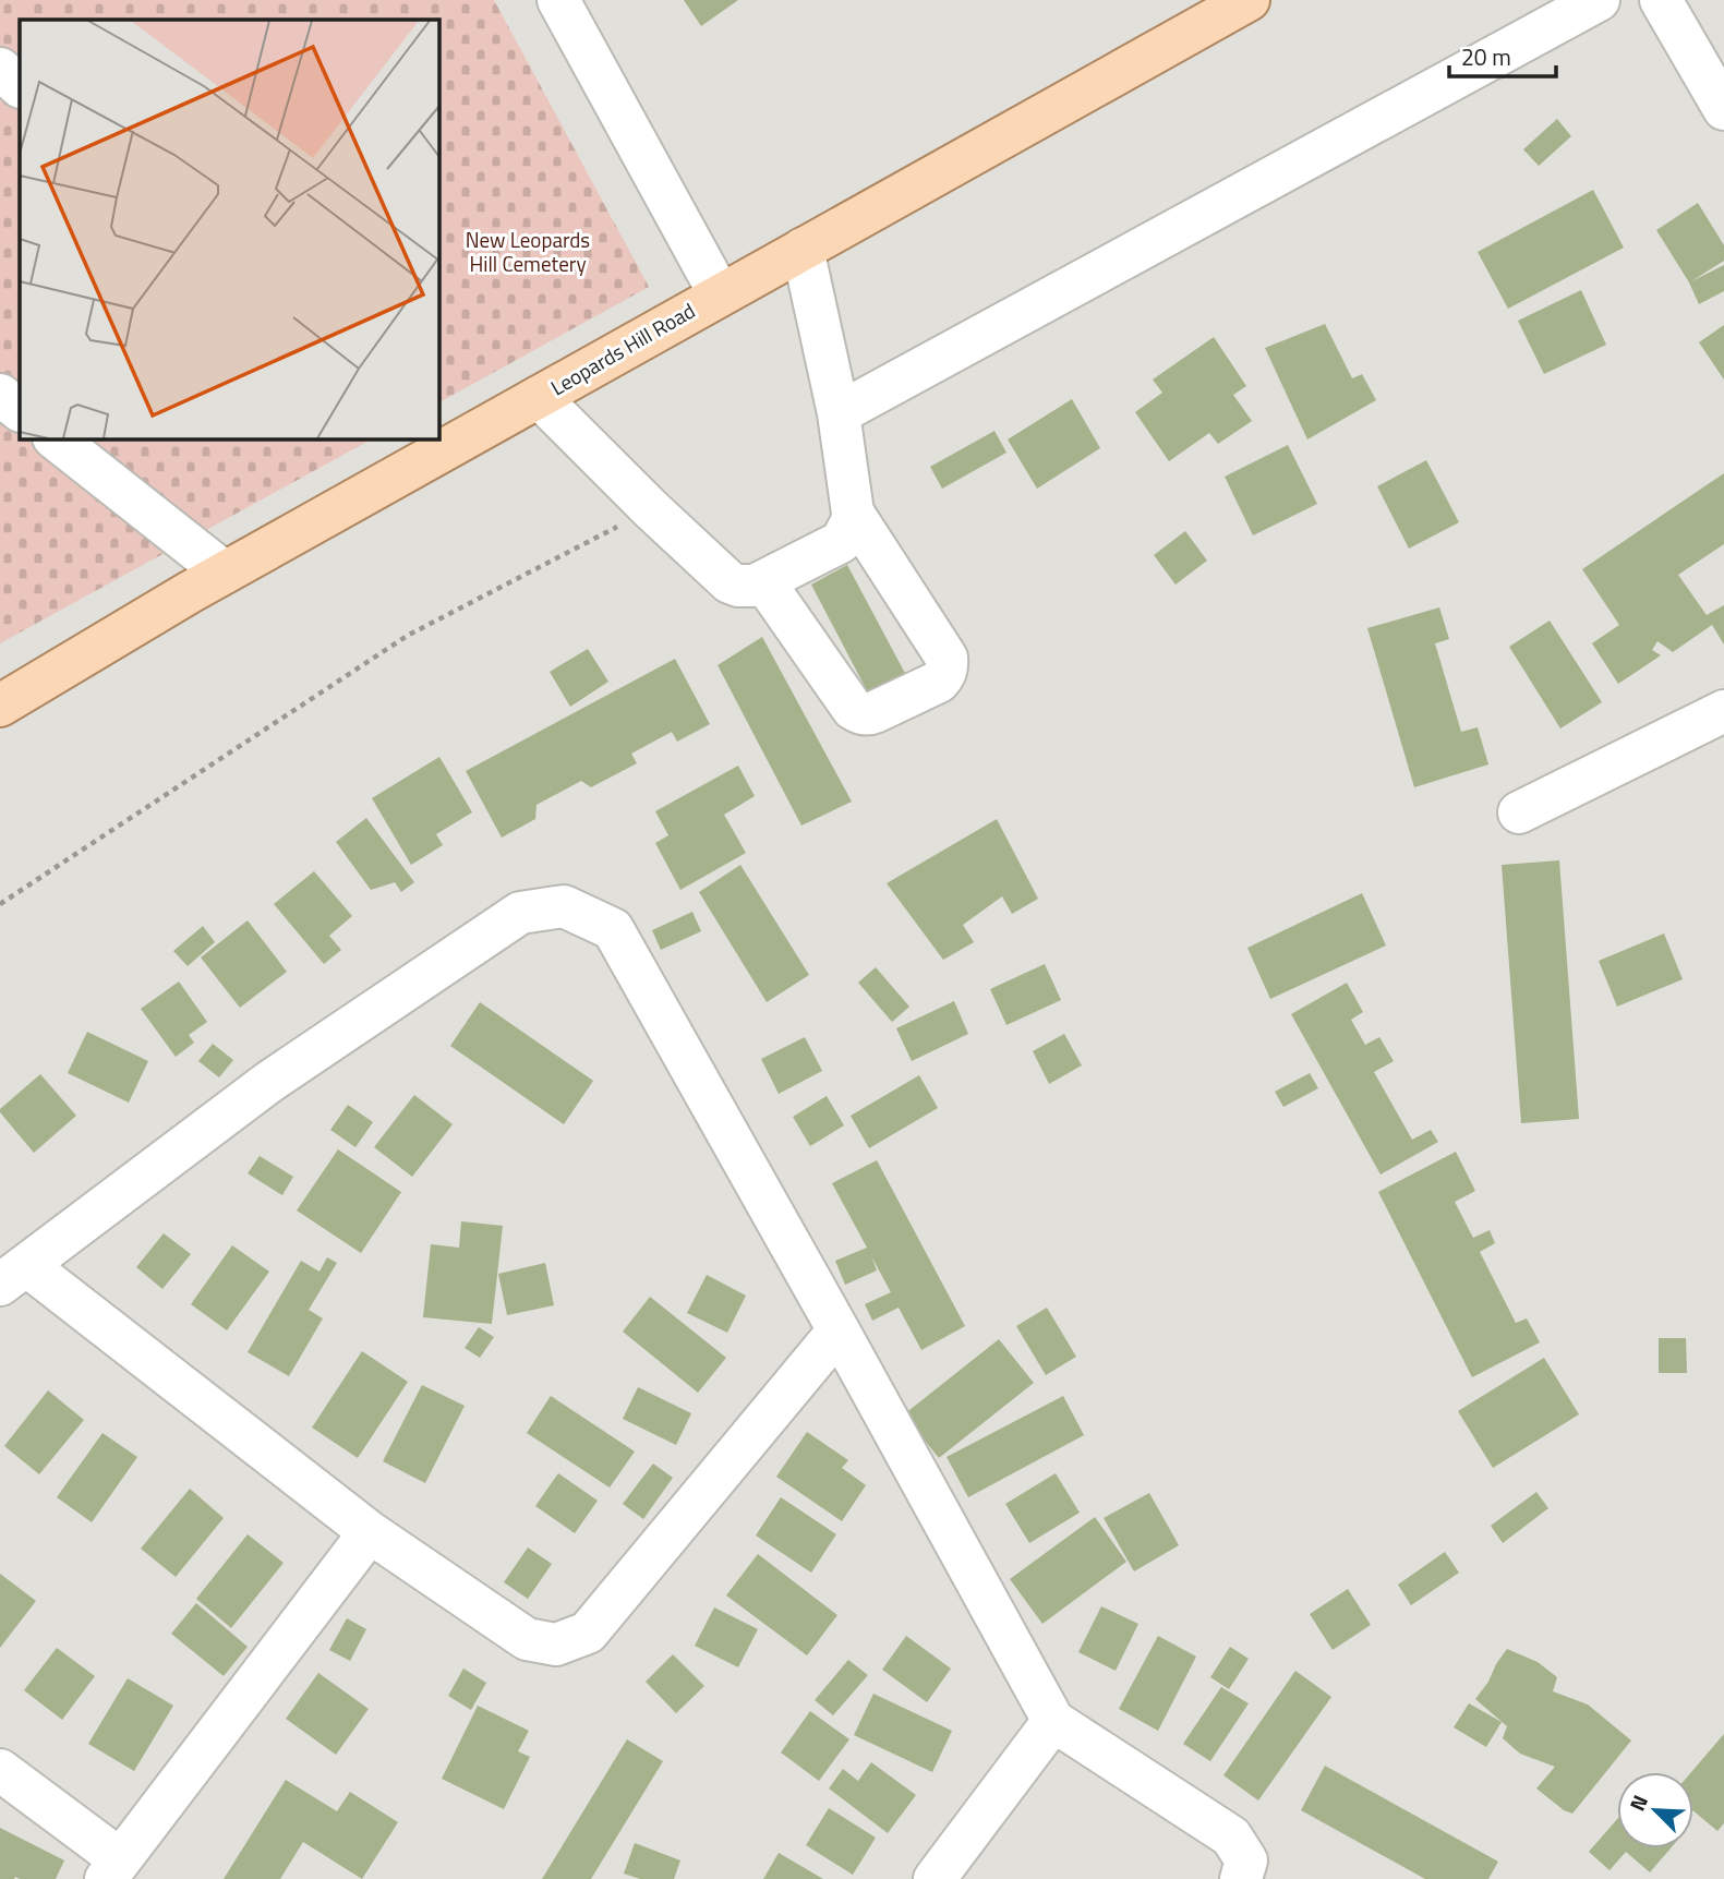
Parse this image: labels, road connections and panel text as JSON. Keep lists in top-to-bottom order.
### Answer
{
  "streets": {
    "main road": ["Leopards Hill Road"]
  },
  "parks": ["New Leopards Hill Cemetery"],
  "scale_bar": "20 m",
  "north": "top left"
}
